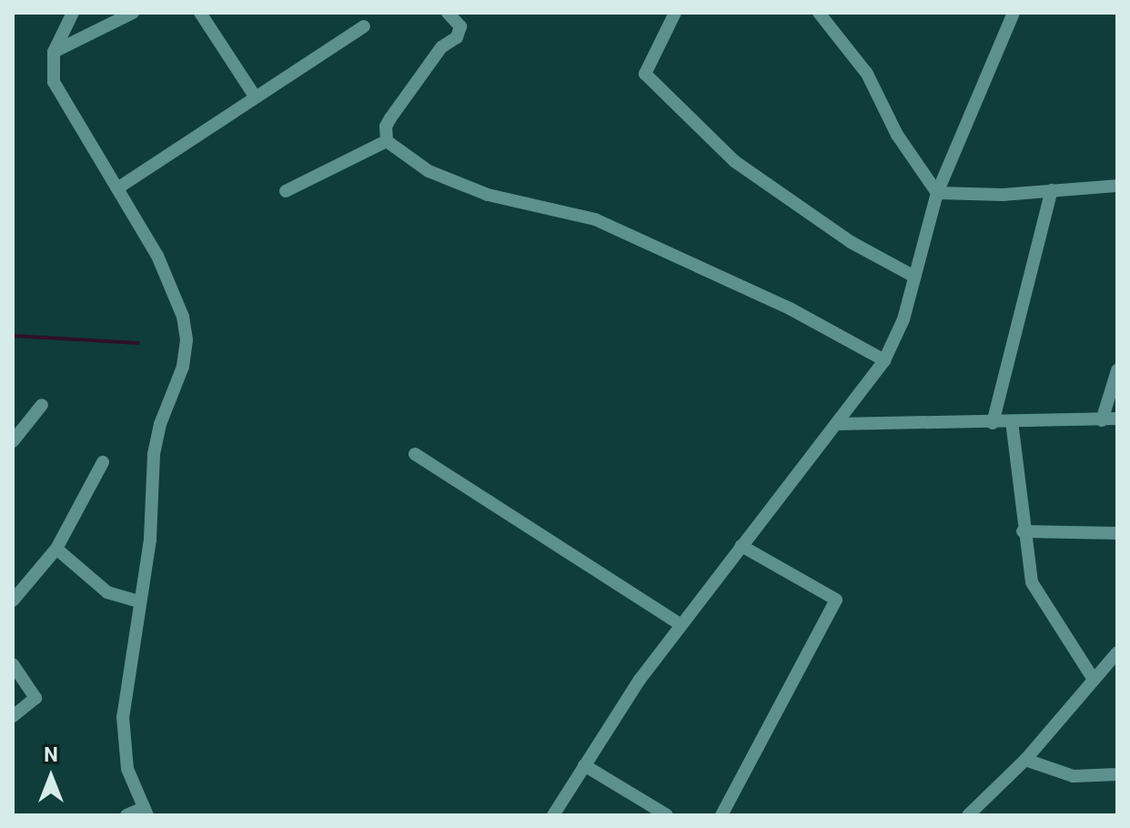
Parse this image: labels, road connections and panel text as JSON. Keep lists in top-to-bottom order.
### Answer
{
  "north": "top"
}
